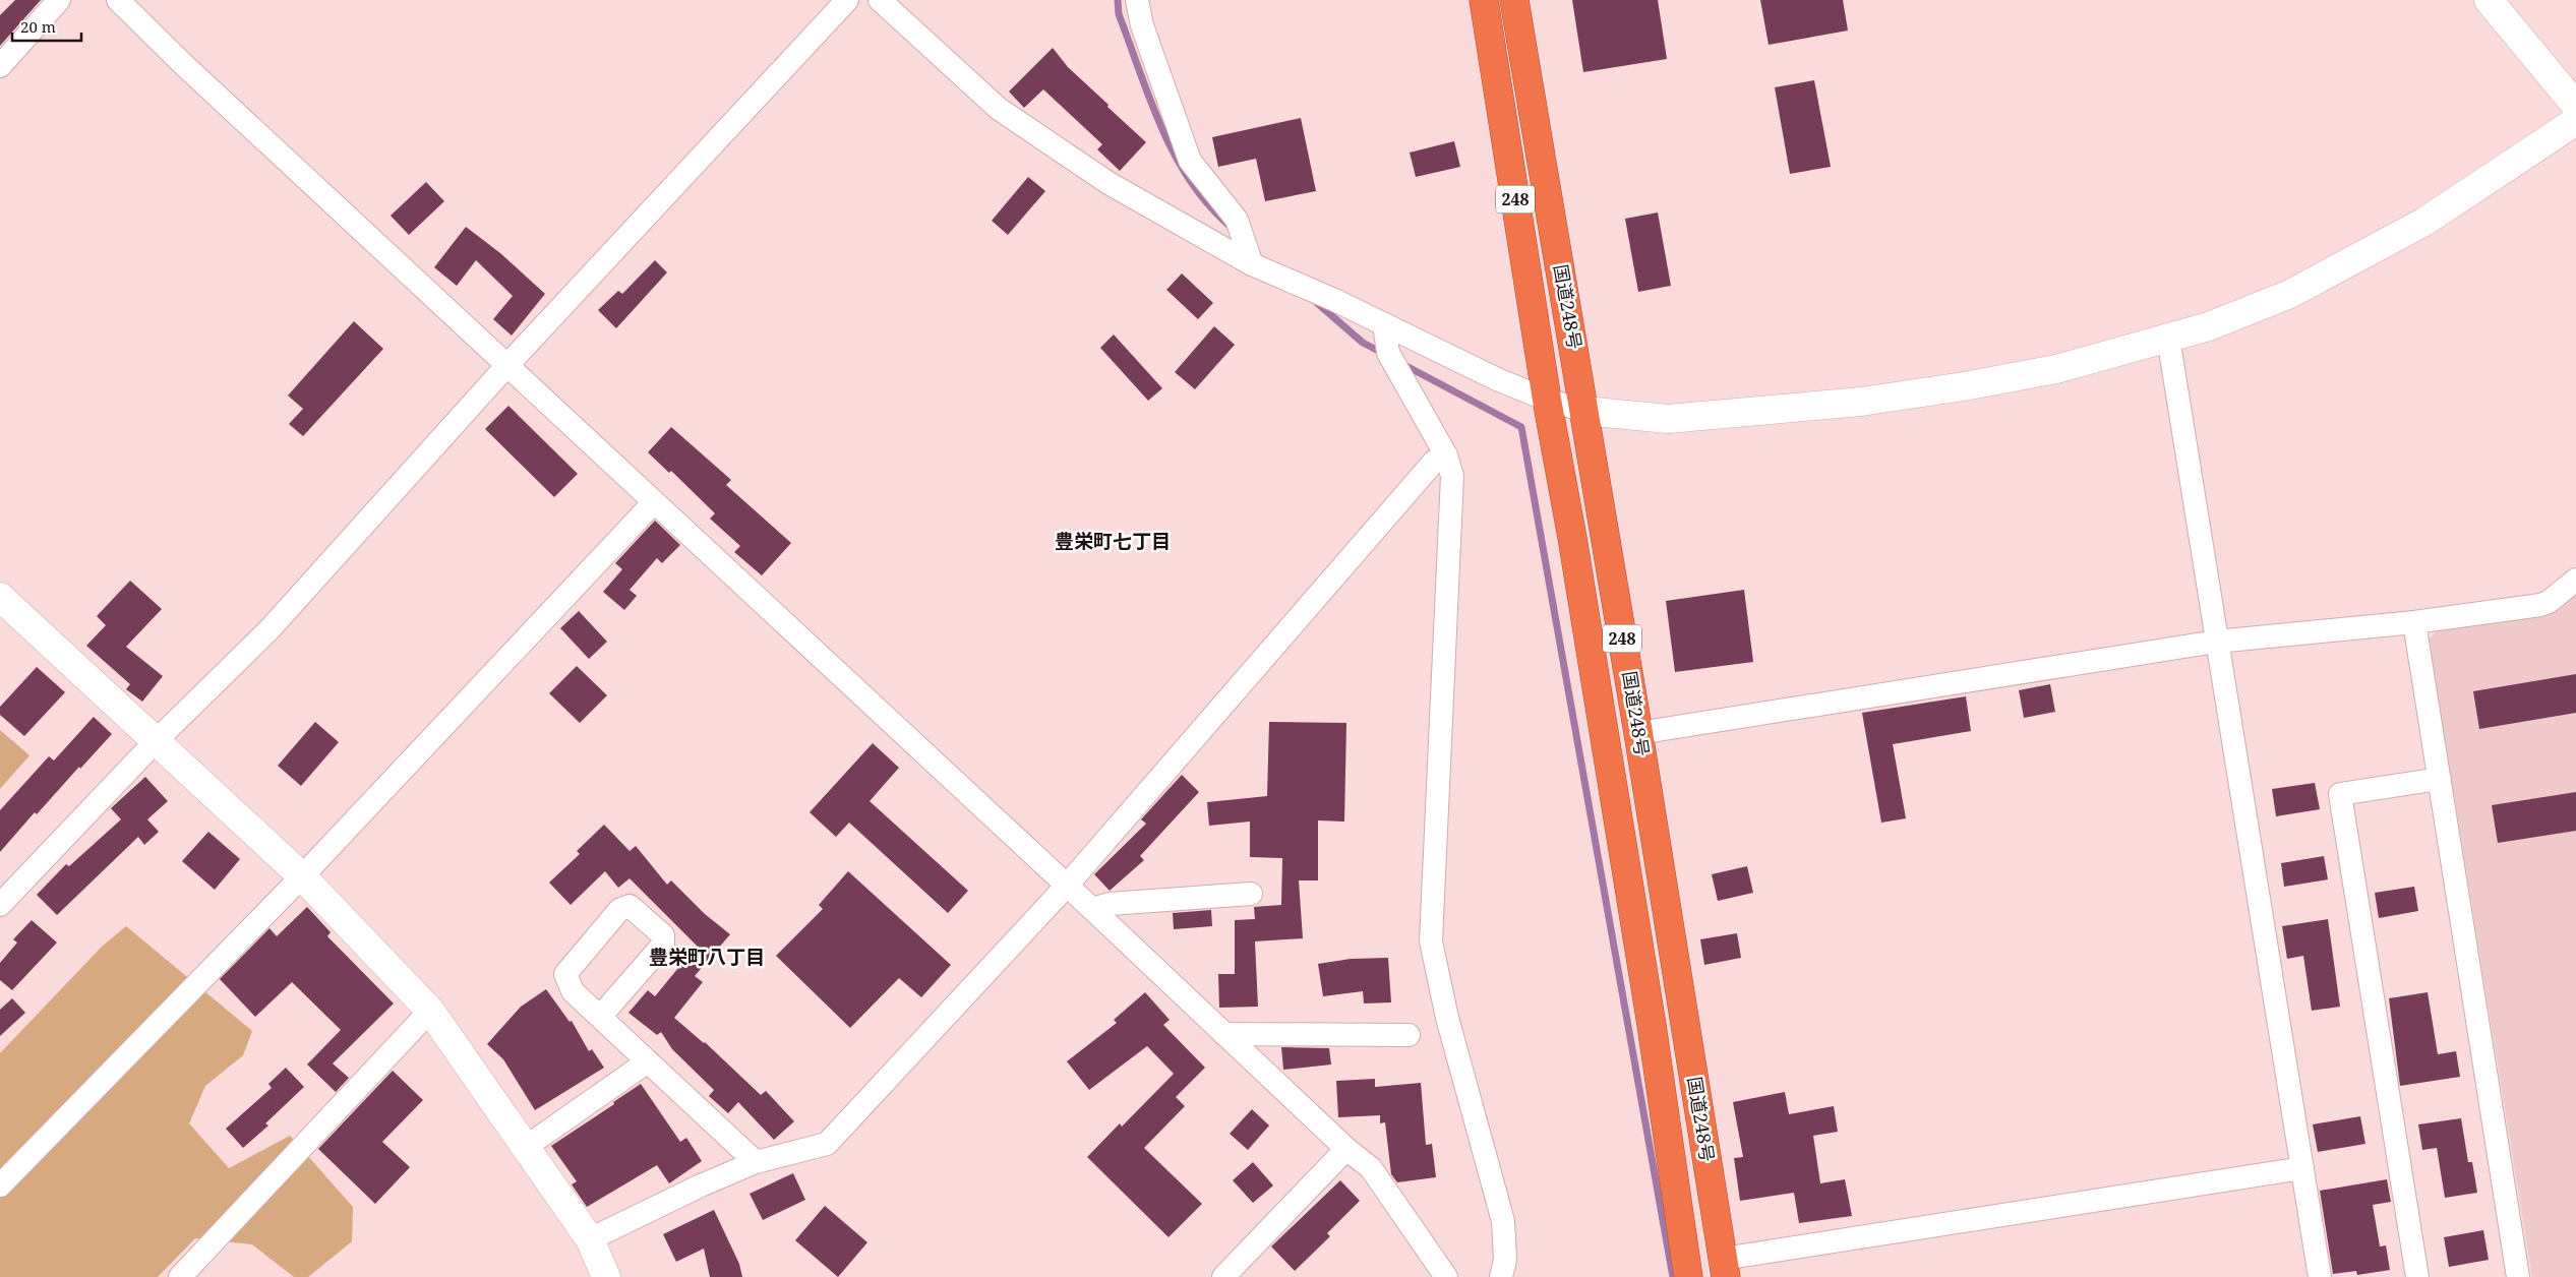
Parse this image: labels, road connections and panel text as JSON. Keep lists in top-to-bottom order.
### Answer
{
  "streets": {
    "highway": ["248", "国道248号"]
  },
  "districts": ["豊栄町七丁目", "豊栄町八丁目"],
  "scale_bar": "20 m"
}
